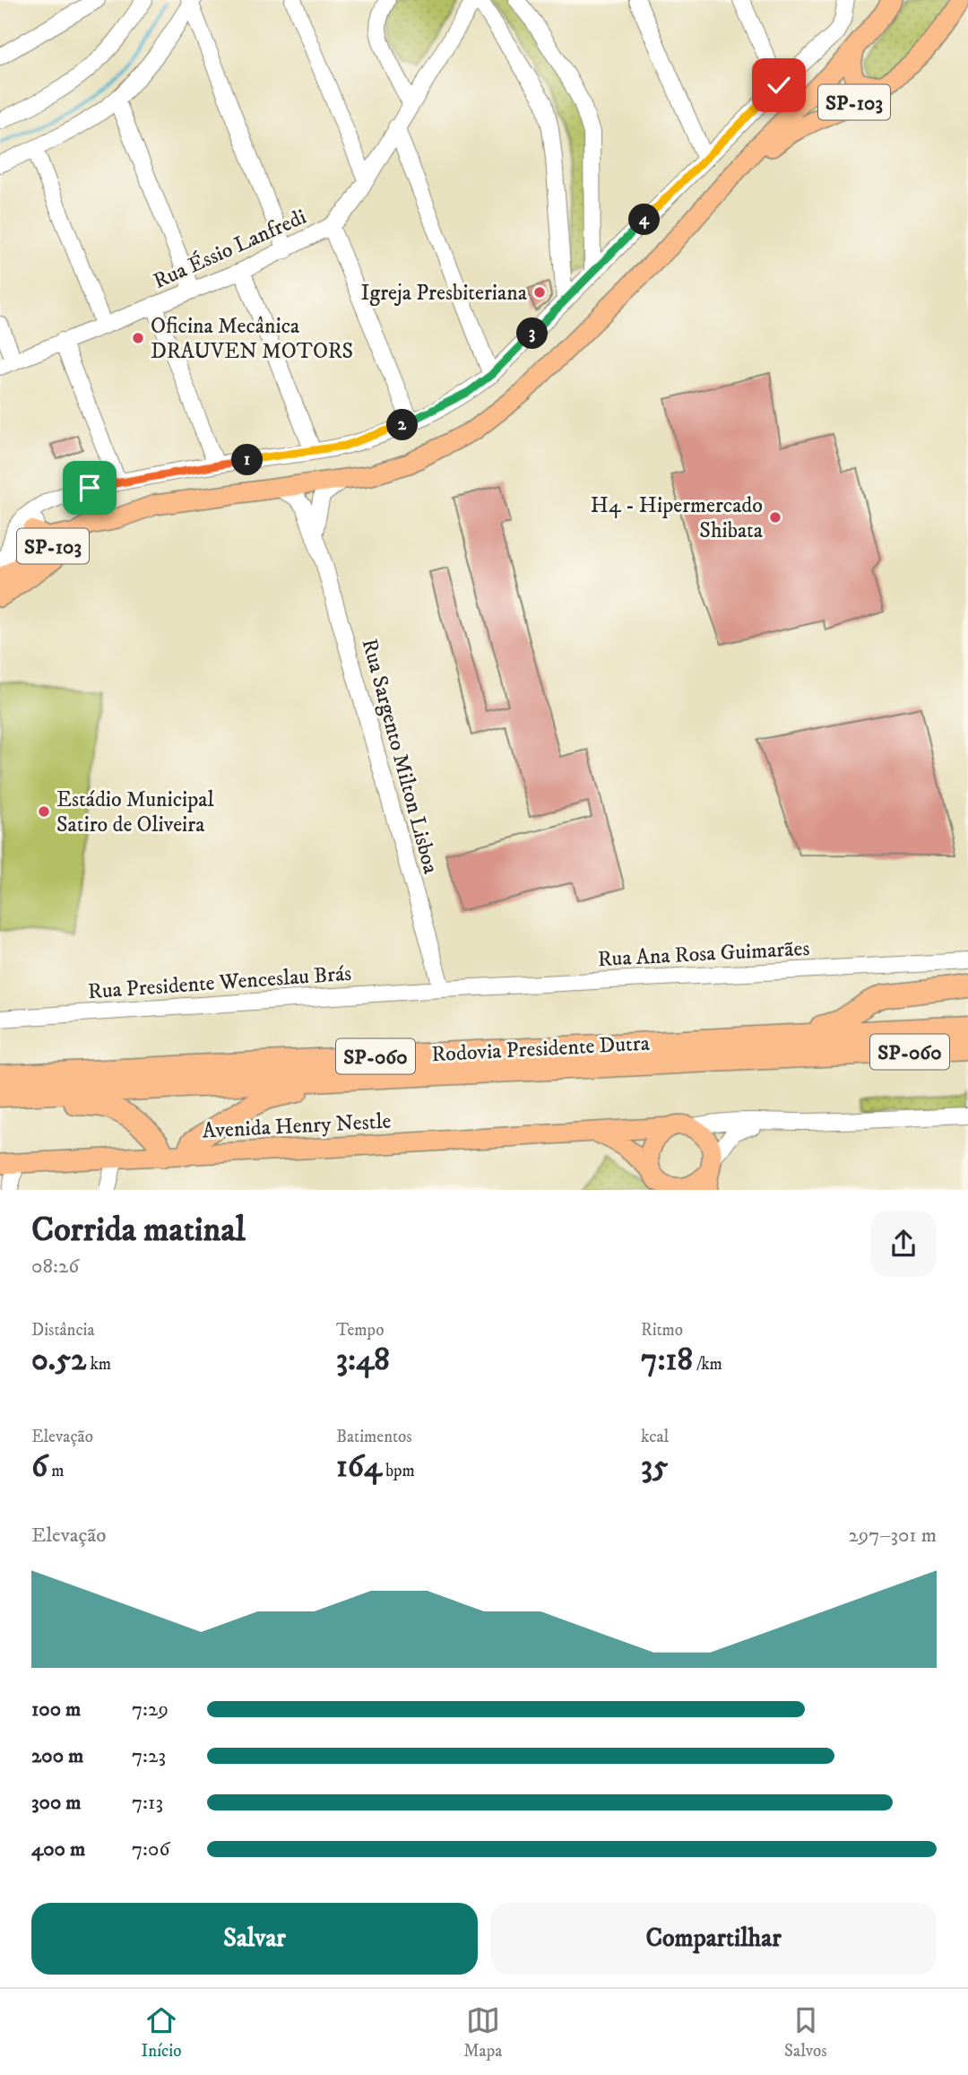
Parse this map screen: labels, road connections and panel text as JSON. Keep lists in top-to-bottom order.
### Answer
{
  "streets": {
    "highway": ["Rodovia Presidente Dutra", "SP-060"],
    "main road": ["SP-103", "Avenida Henry Nestle"],
    "street": [
      "Rua Éssio Lanfredi",
      "Rua Sargento Milton Lisboa",
      "Rua Ana Rosa Guimarães",
      "Rua Presidente Wenceslau Brás"
    ]
  },
  "crossings": [
    ["SP-103", "Rua Sargento Milton Lisboa"],
    ["Rua Sargento Milton Lisboa", "Rua Ana Rosa Guimarães"],
    ["Rua Sargento Milton Lisboa", "Rua Presidente Wenceslau Brás"],
    ["Rua Ana Rosa Guimarães", "Rua Presidente Wenceslau Brás"]
  ],
  "places": [
    "Igreja Presbiteriana",
    "Oficina Mecânica DRAUVEN MOTORS",
    "H4 - Hipermercado Shibata",
    "Estádio Municipal Satiro de Oliveira"
  ],
  "page": {
    "pins": [
      "4",
      "3",
      "2",
      "1"
    ],
    "heading": ["Corrida matinal", "08:26"],
    "stats": [
      ["Distância", "0.52 km"],
      ["Tempo", "3:48"],
      ["Ritmo", "7:18 /km"],
      ["Elevação", "6 m"],
      ["Batimentos", "164 bpm"],
      ["kcal", "35"]
    ],
    "chart": ["Elevação", "297–301 m"],
    "list": [
      {
        "name": "100 m",
        "note": "7:29"
      },
      {
        "name": "200 m",
        "note": "7:23"
      },
      {
        "name": "300 m",
        "note": "7:13"
      },
      {
        "name": "400 m",
        "note": "7:06"
      }
    ],
    "buttons": ["Salvar", "Compartilhar"],
    "tabs": ["Início", "Mapa", "Salvos"]
  }
}
